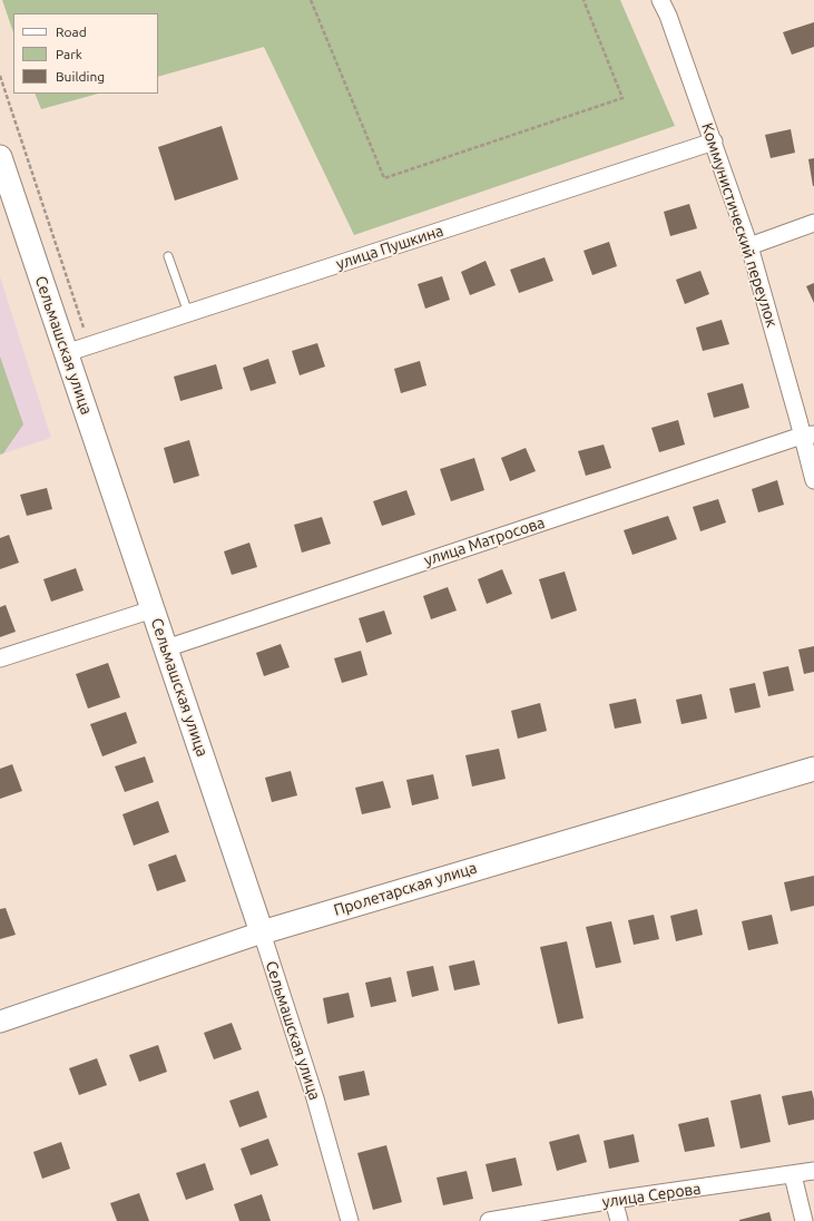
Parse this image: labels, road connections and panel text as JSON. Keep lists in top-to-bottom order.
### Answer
{
  "streets": {
    "main road": ["Сельмашская улица", "Пролетарская улица"],
    "street": [
      "Коммунистический переулок",
      "улица Пушкина",
      "улица Матросова",
      "улица Серова"
    ]
  },
  "crossings": [
    ["Коммунистический переулок", "улица Пушкина"],
    ["Коммунистический переулок", "улица Матросова"],
    ["улица Пушкина", "Сельмашская улица"],
    ["Сельмашская улица", "улица Матросова"],
    ["Сельмашская улица", "Пролетарская улица"]
  ],
  "legend": ["Road", "Park", "Building"]
}
